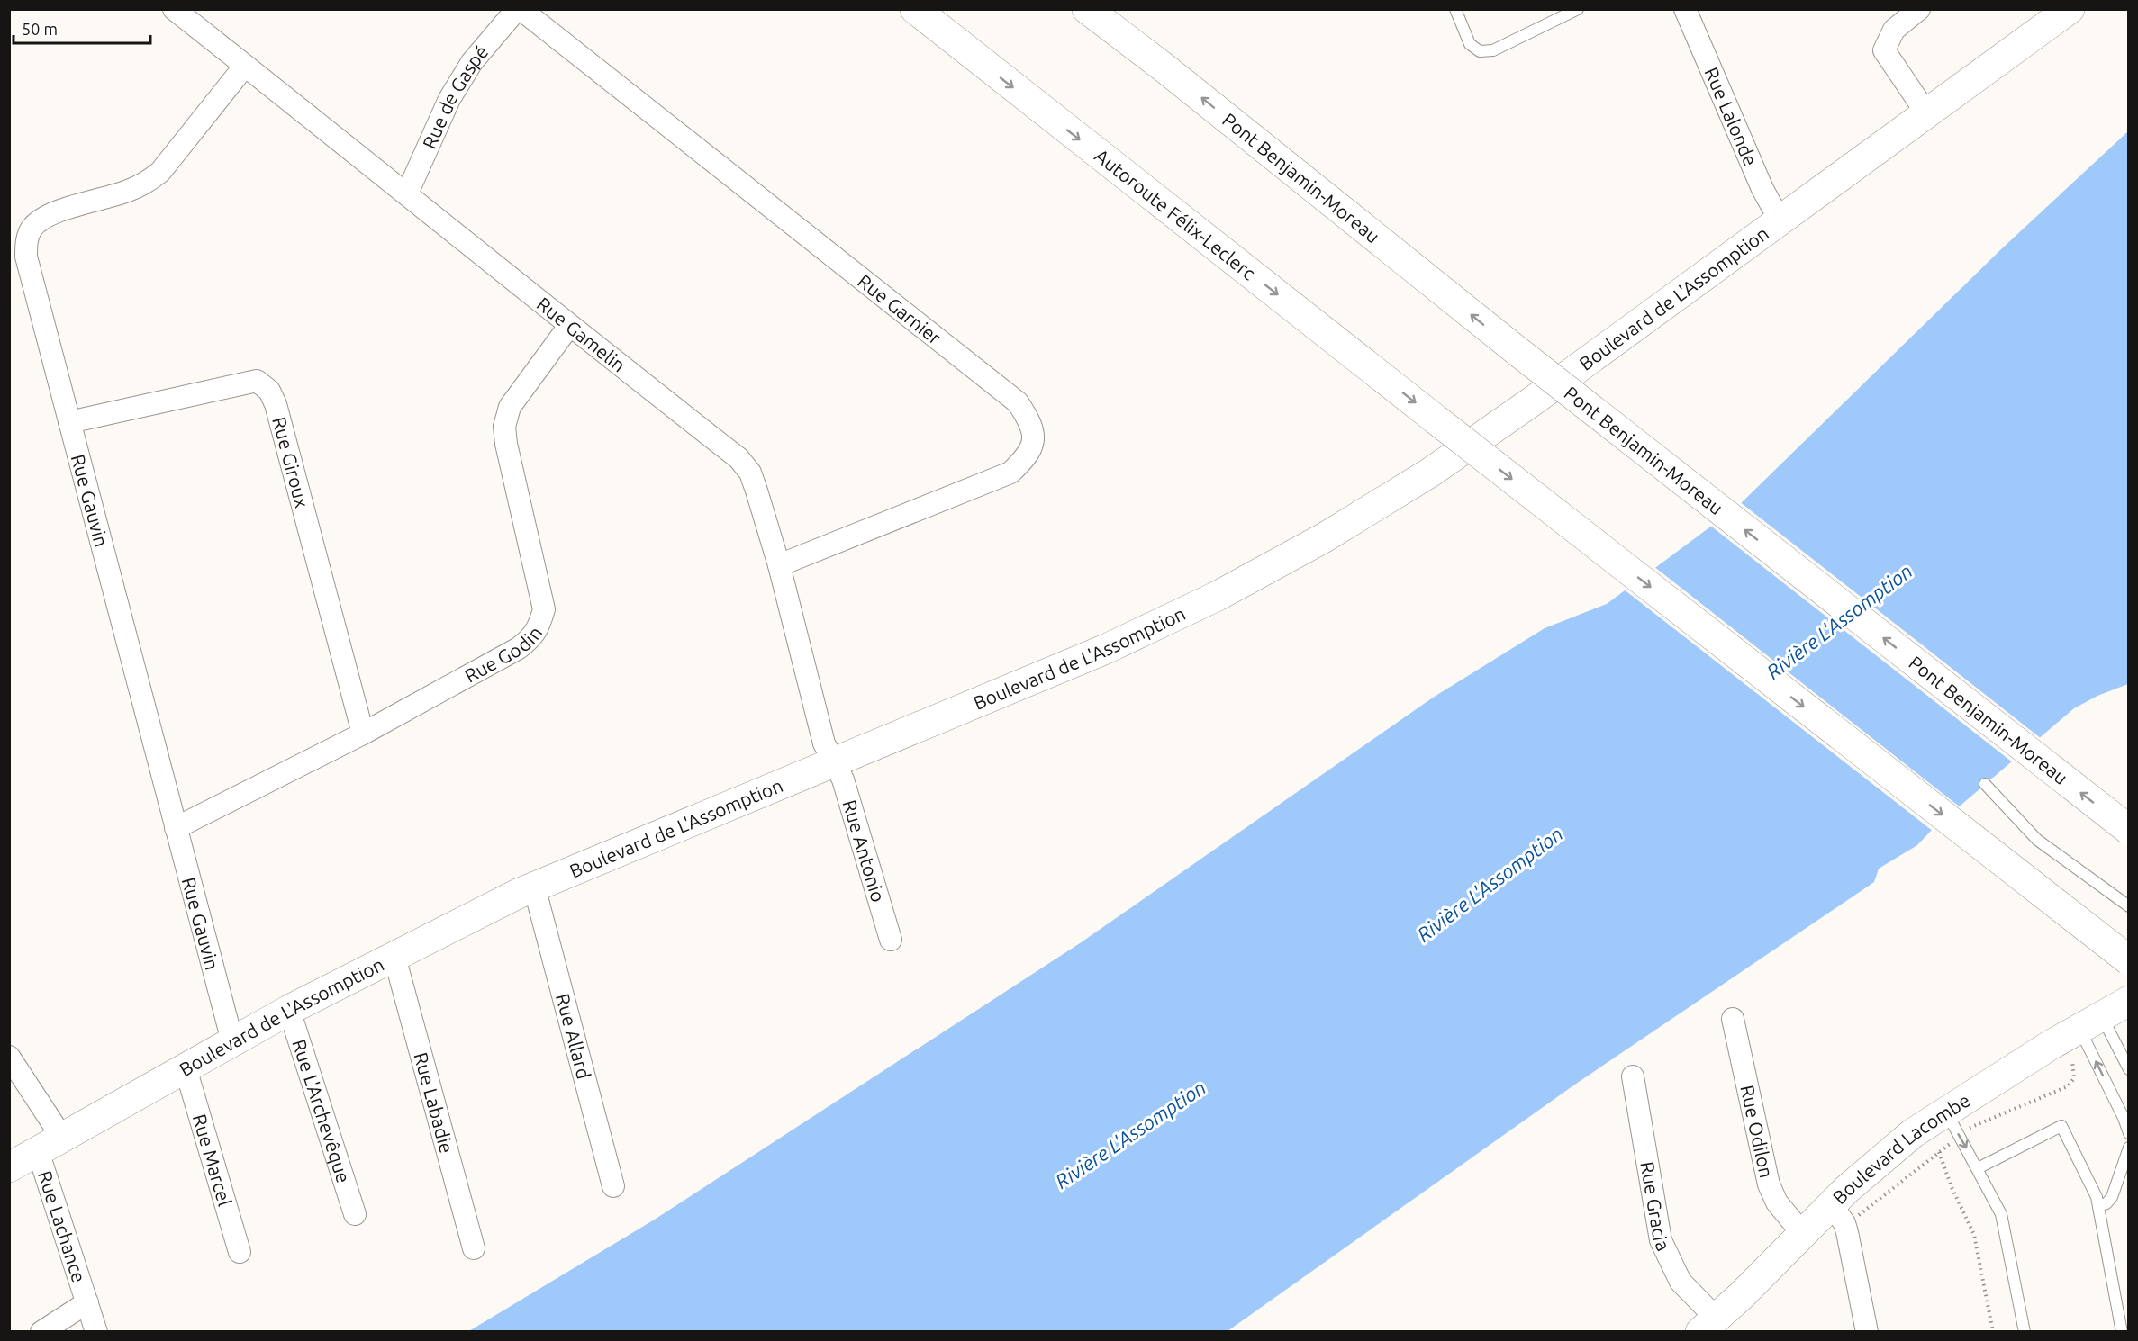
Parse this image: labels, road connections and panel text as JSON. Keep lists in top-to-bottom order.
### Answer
{
  "streets": {
    "main road": [
      "Pont Benjamin-Moreau",
      "Autoroute Félix-Leclerc",
      "Boulevard de L'Assomption",
      "Boulevard Lacombe"
    ],
    "street": [
      "Rue de Gaspé",
      "Rue Lalonde",
      "Rue Garnier",
      "Rue Gamelin",
      "Rue Giroux",
      "Rue Gauvin",
      "Rue Godin",
      "Rue Antonio",
      "Rue Allard",
      "Rue Labadie",
      "Rue L'Archevêque",
      "Rue Odilon",
      "Rue Marcel",
      "Rue Gracia",
      "Rue Lachance"
    ]
  },
  "crossings": [
    ["Rue de Gaspé", "Rue Garnier"],
    ["Rue de Gaspé", "Rue Gamelin"],
    ["Rue Lalonde", "Boulevard de L'Assomption"],
    ["Boulevard de L'Assomption", "Rue Gamelin"],
    ["Boulevard de L'Assomption", "Rue Gauvin"],
    ["Boulevard de L'Assomption", "Rue Antonio"],
    ["Boulevard de L'Assomption", "Rue Allard"],
    ["Boulevard de L'Assomption", "Rue Labadie"],
    ["Boulevard de L'Assomption", "Rue L'Archevêque"],
    ["Boulevard de L'Assomption", "Rue Marcel"],
    ["Boulevard de L'Assomption", "Rue Lachance"],
    ["Rue Garnier", "Rue Gamelin"],
    ["Rue Gamelin", "Rue Gauvin"],
    ["Rue Gamelin", "Rue Godin"],
    ["Rue Gamelin", "Rue Antonio"],
    ["Rue Giroux", "Rue Gauvin"],
    ["Rue Giroux", "Rue Godin"],
    ["Rue Gauvin", "Rue Godin"],
    ["Rue Odilon", "Boulevard Lacombe"],
    ["Boulevard Lacombe", "Rue Gracia"]
  ],
  "one_way": ["Pont Benjamin-Moreau", "Autoroute Félix-Leclerc"],
  "water": ["Rivière L'Assomption"],
  "scale_bar": "50 m"
}
